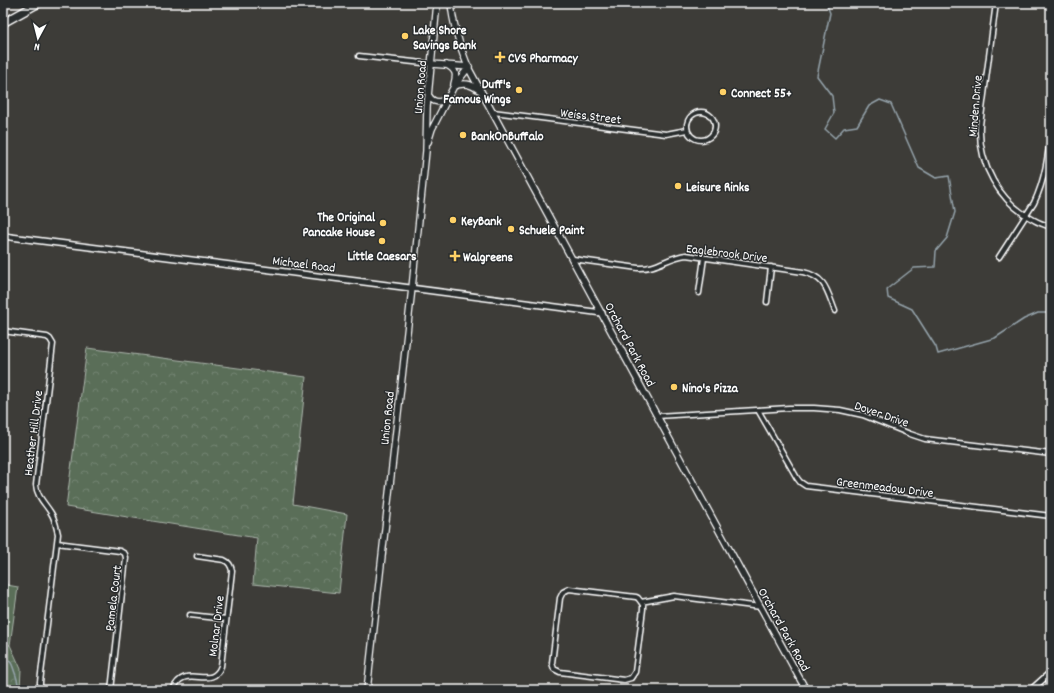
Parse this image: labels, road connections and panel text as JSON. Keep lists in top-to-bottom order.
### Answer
{
  "streets": {
    "main road": ["Union Road", "Orchard Park Road"],
    "street": [
      "Minden Drive",
      "Weiss Street",
      "Eaglebrook Drive",
      "Michael Road",
      "Dover Drive",
      "Heather Hill Drive",
      "Greenmeadow Drive",
      "Pamela Court",
      "Molnar Drive"
    ]
  },
  "crossings": [
    ["Union Road", "Michael Road"],
    ["Union Road", "Orchard Park Road"],
    ["Weiss Street", "Orchard Park Road"],
    ["Eaglebrook Drive", "Orchard Park Road"],
    ["Michael Road", "Orchard Park Road"],
    ["Orchard Park Road", "Dover Drive"],
    ["Dover Drive", "Greenmeadow Drive"],
    ["Heather Hill Drive", "Pamela Court"]
  ],
  "places": {
    "other": [
      "Lake Shore Savings Bank",
      "Duff's Famous Wings",
      "Connect 55+",
      "BankOnBuffalo",
      "Leisure Rinks",
      "KeyBank",
      "The Original Pancake House",
      "Schuele Paint",
      "Little Caesars",
      "Nino's Pizza"
    ],
    "health": ["CVS Pharmacy", "Walgreens"]
  },
  "north": "bottom"
}
